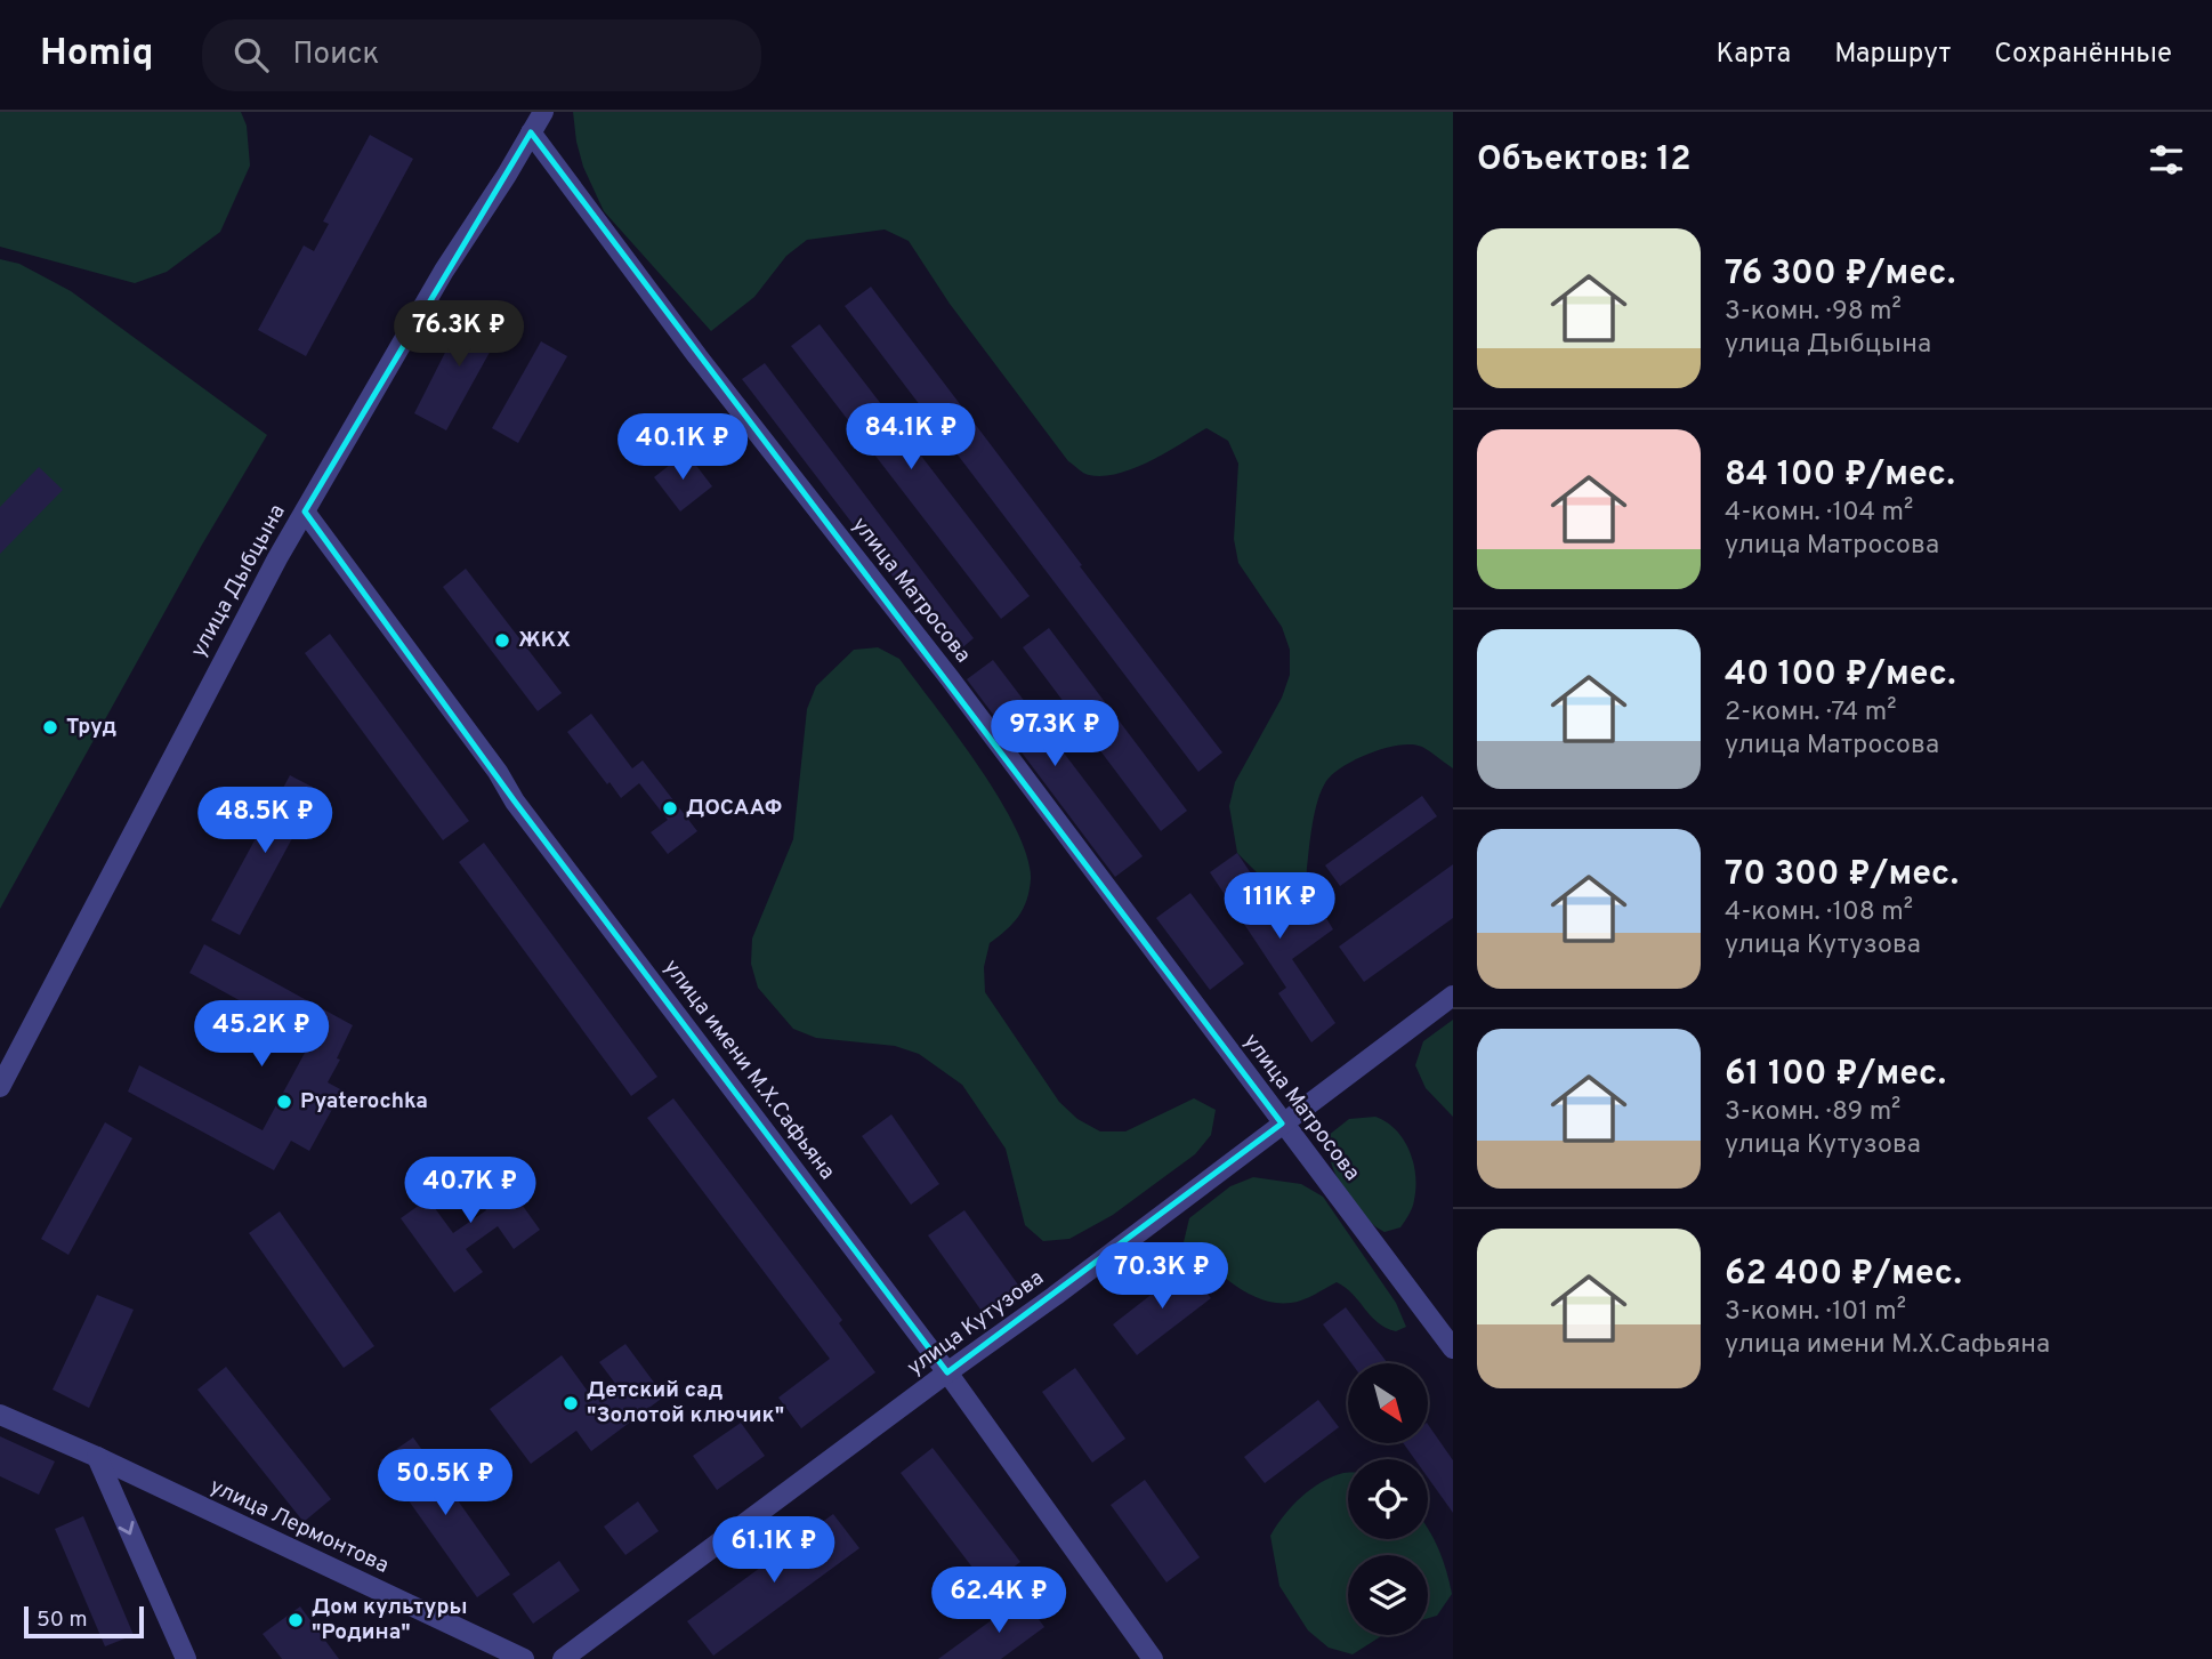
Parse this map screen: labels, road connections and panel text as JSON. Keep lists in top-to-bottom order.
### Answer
{
  "streets": {
    "street": [
      "улица Дыбцына",
      "улица Матросова",
      "улица имени М.Х.Сафьяна",
      "улица Кутузова",
      "улица Лермонтова"
    ]
  },
  "crossings": [
    ["улица Дыбцына", "улица Матросова"],
    ["улица Дыбцына", "улица имени М.Х.Сафьяна"],
    ["улица Матросова", "улица Кутузова"],
    ["улица имени М.Х.Сафьяна", "улица Кутузова"]
  ],
  "places": [
    "ЖКХ",
    "Труд",
    "ДОСААФ",
    "Pyaterochka",
    "Детский сад \"Золотой ключик\"",
    "Дом культуры \"Родина\""
  ],
  "scale_bar": "50 m",
  "north": "bottom right",
  "page": {
    "header": "Homiq",
    "search": "Поиск",
    "nav": ["Карта", "Маршрут", "Сохранённые"],
    "heading": "Объектов: 12",
    "list": [
      {
        "name": "76 300 ₽/мес.",
        "note": "3-комн. · 98 m² · улица Дыбцына"
      },
      {
        "name": "84 100 ₽/мес.",
        "note": "4-комн. · 104 m² · улица Матросова"
      },
      {
        "name": "40 100 ₽/мес.",
        "note": "2-комн. · 74 m² · улица Матросова"
      },
      {
        "name": "70 300 ₽/мес.",
        "note": "4-комн. · 108 m² · улица Кутузова"
      },
      {
        "name": "61 100 ₽/мес.",
        "note": "3-комн. · 89 m² · улица Кутузова"
      },
      {
        "name": "62 400 ₽/мес.",
        "note": "3-комн. · 101 m² · улица имени М.Х.Сафьяна"
      }
    ],
    "price": [
      "76.3K ₽",
      "84.1K ₽",
      "40.1K ₽",
      "97.3K ₽",
      "48.5K ₽",
      "111K ₽",
      "45.2K ₽",
      "40.7K ₽",
      "70.3K ₽",
      "50.5K ₽",
      "61.1K ₽",
      "62.4K ₽"
    ],
    "scale": "50 m"
  }
}
